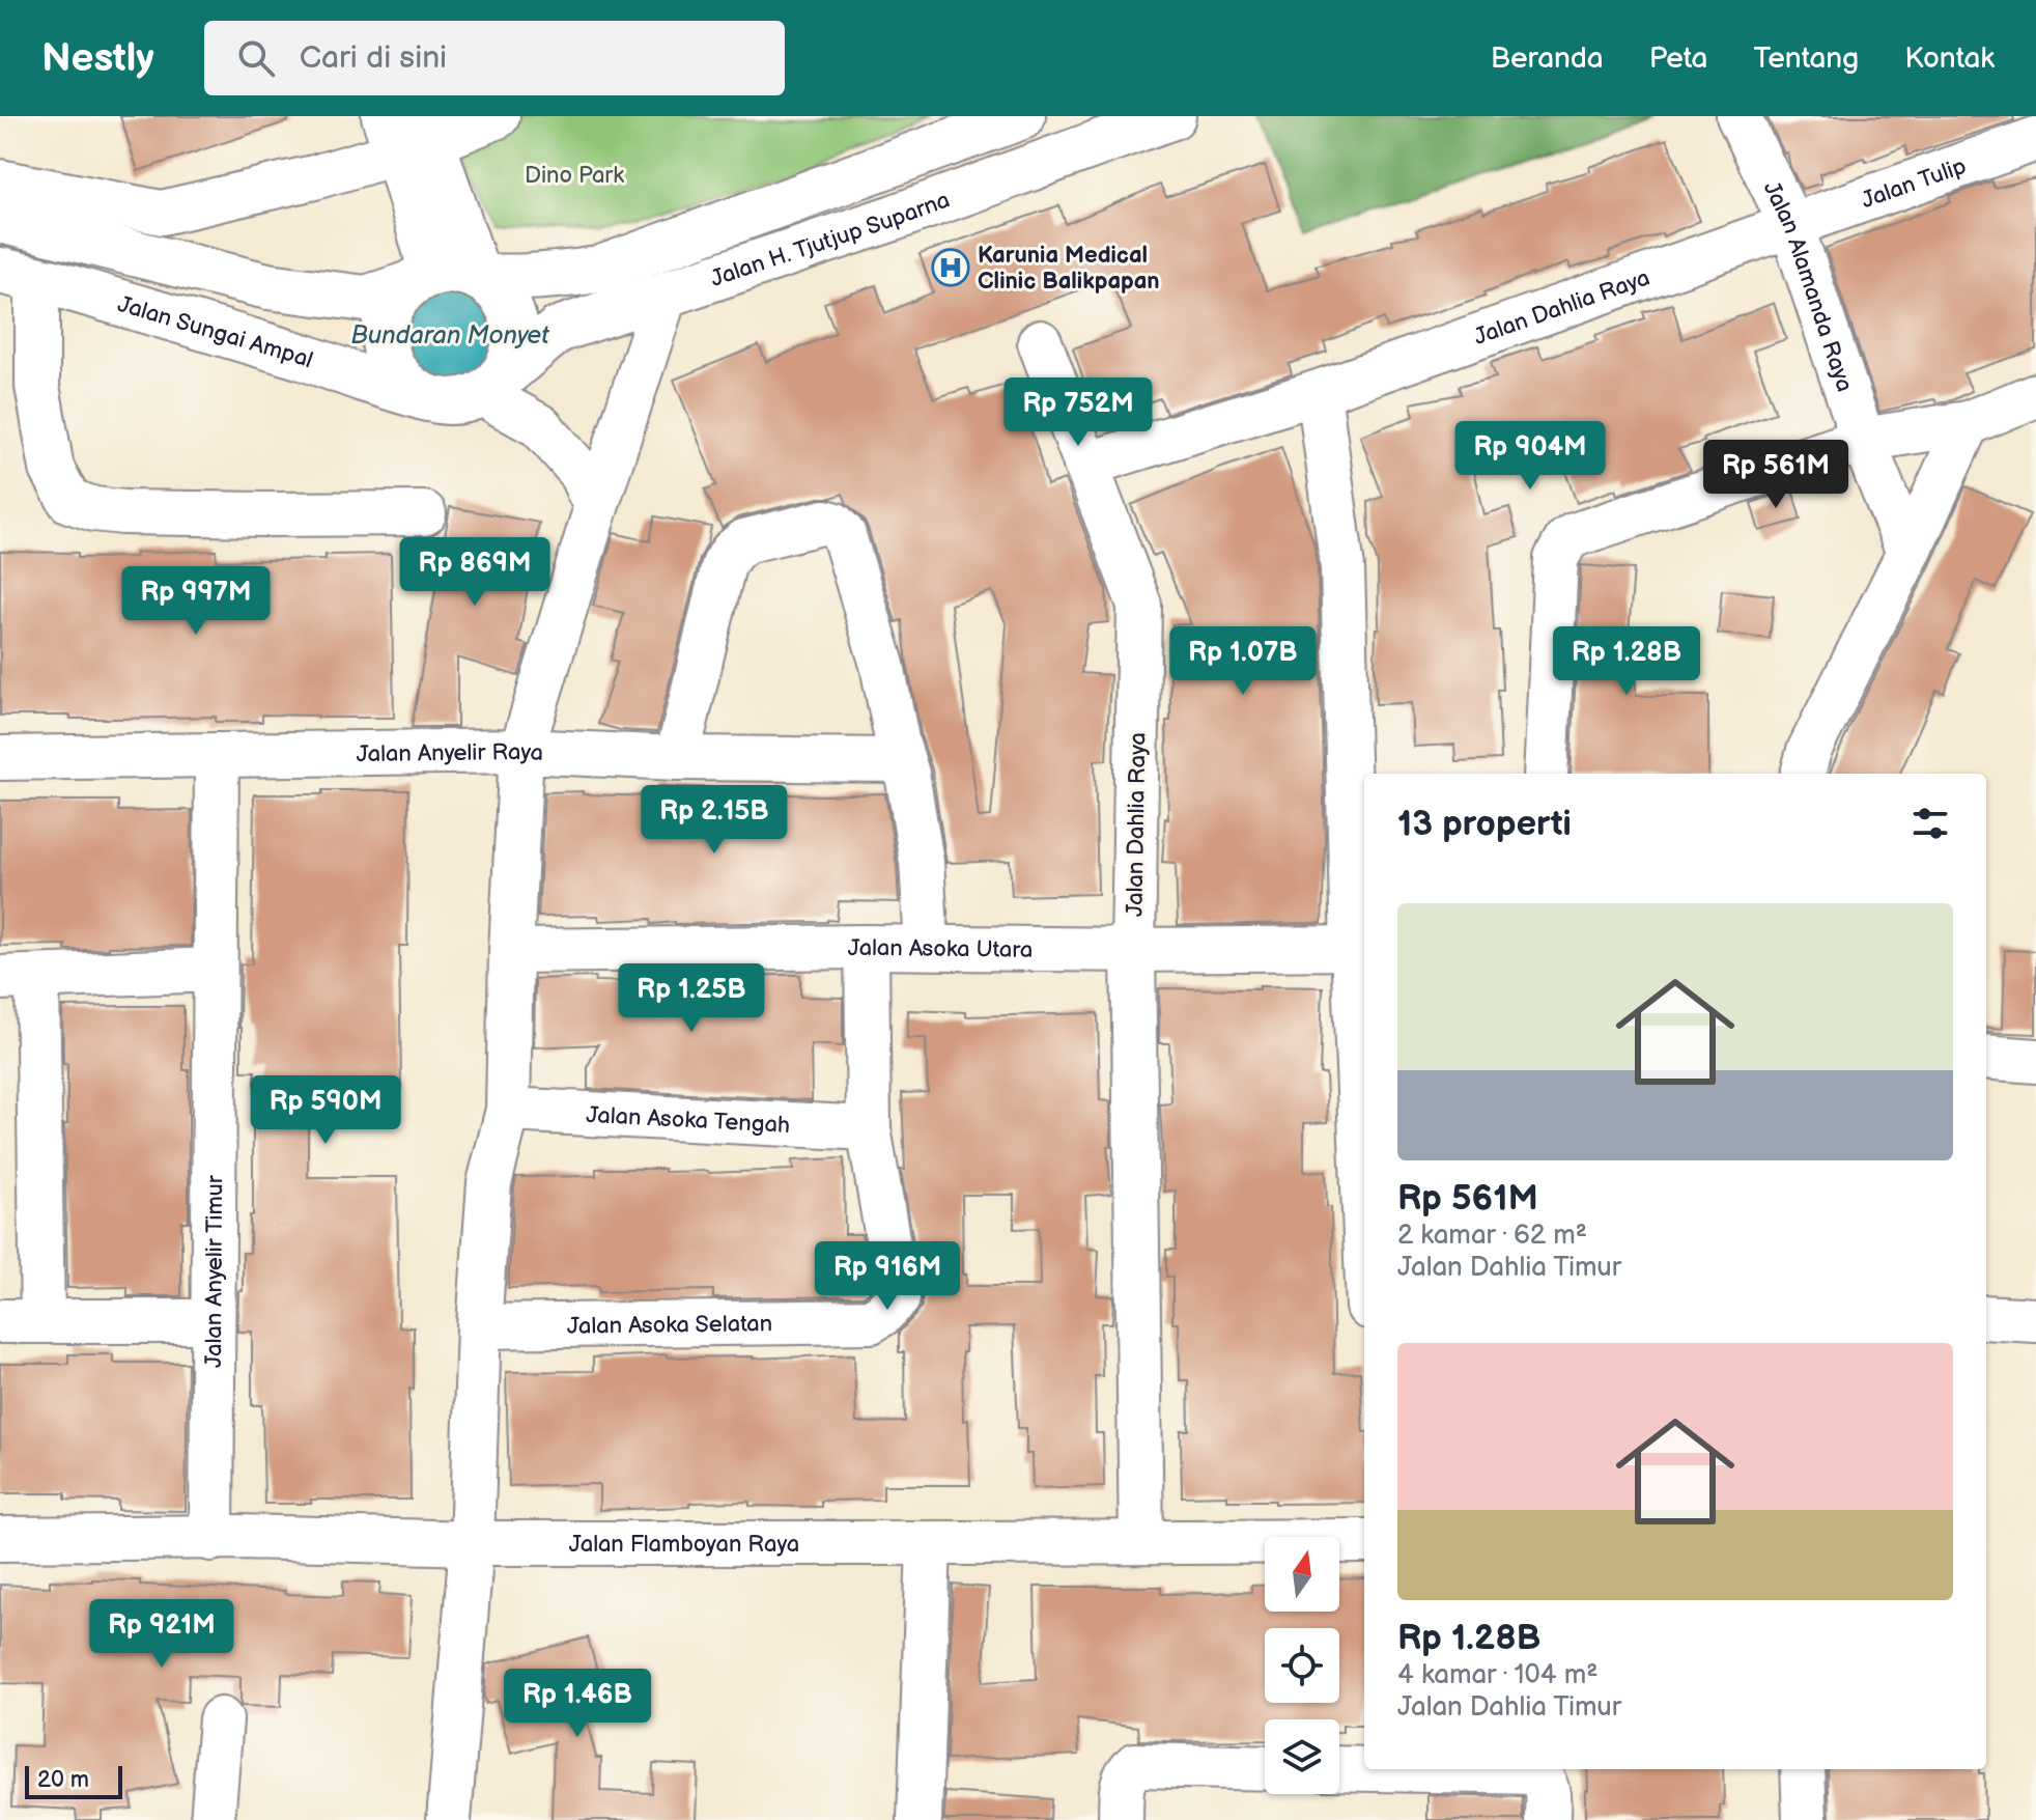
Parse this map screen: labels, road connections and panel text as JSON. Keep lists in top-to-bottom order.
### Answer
{
  "streets": {
    "main road": ["Jalan H. Tjutjup Suparna", "Jalan Sungai Ampal"],
    "street": [
      "Jalan Tulip",
      "Jalan Alamanda Raya",
      "Jalan Dahlia Raya",
      "Jalan Anyelir Raya",
      "Jalan Asoka Utara",
      "Jalan Asoka Tengah",
      "Jalan Anyelir Timur",
      "Jalan Asoka Selatan",
      "Jalan Flamboyan Raya"
    ]
  },
  "crossings": [
    ["Jalan Tulip", "Jalan Alamanda Raya"],
    ["Jalan Tulip", "Jalan Dahlia Raya"],
    ["Jalan H. Tjutjup Suparna", "Jalan Sungai Ampal"],
    ["Jalan Alamanda Raya", "Jalan Dahlia Raya"],
    ["Jalan Dahlia Raya", "Jalan Asoka Utara"],
    ["Jalan Dahlia Raya", "Jalan Flamboyan Raya"],
    ["Jalan Anyelir Raya", "Jalan Anyelir Timur"],
    ["Jalan Asoka Utara", "Jalan Asoka Selatan"],
    ["Jalan Asoka Tengah", "Jalan Asoka Selatan"],
    ["Jalan Anyelir Timur", "Jalan Flamboyan Raya"]
  ],
  "water": ["Bundaran Monyet"],
  "parks": ["Dino Park"],
  "places": {
    "hospital": ["Karunia Medical Clinic Balikpapan"]
  },
  "scale_bar": "20 m",
  "north": "top",
  "page": {
    "header": "Nestly",
    "search": "Cari di sini",
    "nav": [
      "Beranda",
      "Peta",
      "Tentang",
      "Kontak"
    ],
    "price": [
      "Rp 752M",
      "Rp 904M",
      "Rp 561M",
      "Rp 869M",
      "Rp 997M",
      "Rp 1.07B",
      "Rp 1.28B",
      "Rp 2.15B",
      "Rp 1.25B",
      "Rp 590M",
      "Rp 916M",
      "Rp 921M",
      "Rp 1.46B"
    ],
    "heading": "13 properti",
    "list": [
      {
        "name": "Rp 561M",
        "note": "2 kamar · 62 m² · Jalan Dahlia Timur"
      },
      {
        "name": "Rp 1.28B",
        "note": "4 kamar · 104 m² · Jalan Dahlia Timur"
      }
    ],
    "scale": "20 m"
  }
}
